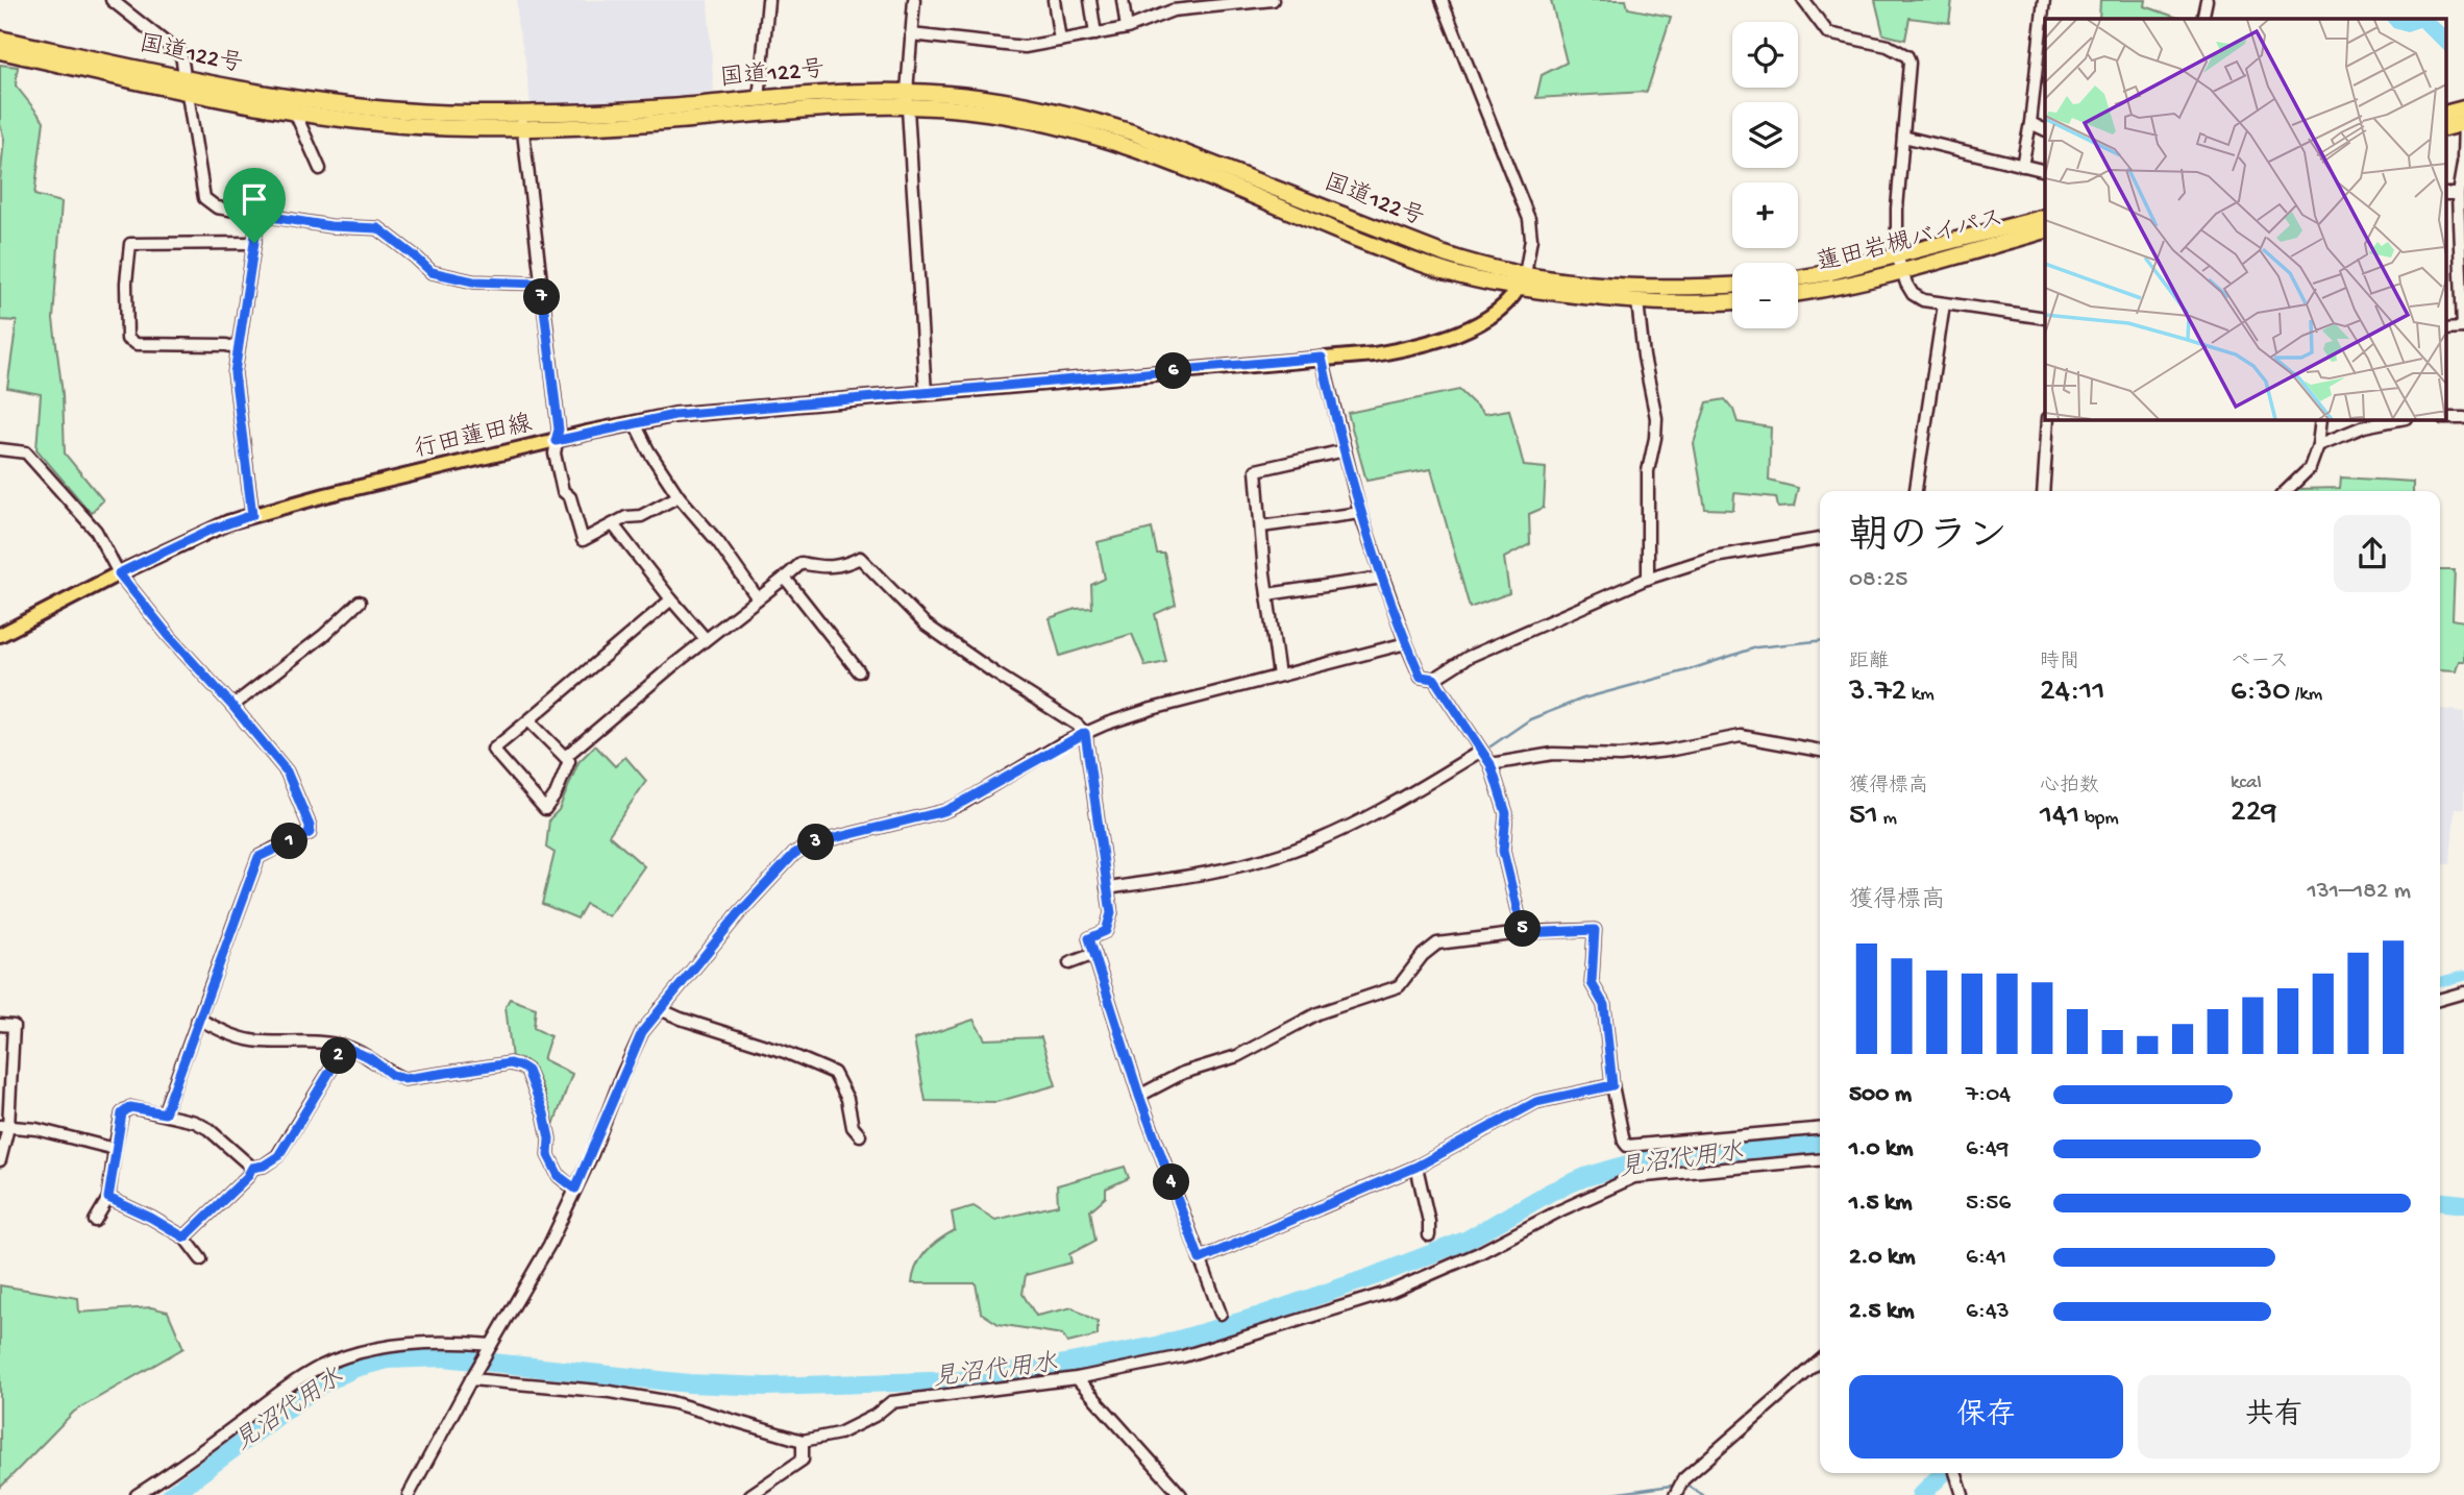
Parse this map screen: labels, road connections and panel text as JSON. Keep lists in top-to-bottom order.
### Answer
{
  "streets": {
    "highway": ["国道122号", "蓮田岩槻バイパス"],
    "main road": ["行田蓮田線"]
  },
  "crossings": [
    ["国道122号", "行田蓮田線"]
  ],
  "water": ["見沼代用水"],
  "page": {
    "map_buttons": ["+", "−"],
    "pins": [
      "7",
      "6",
      "1",
      "3",
      "5",
      "2",
      "4"
    ],
    "heading": ["朝のラン", "08:25"],
    "stats": [
      ["距離", "3.72 km"],
      ["時間", "24:11"],
      ["ペース", "6:30 /km"],
      ["獲得標高", "51 m"],
      ["心拍数", "141 bpm"],
      ["kcal", "229"]
    ],
    "chart": ["獲得標高", "131–182 m"],
    "list": [
      {
        "name": "500 m",
        "note": "7:04"
      },
      {
        "name": "1.0 km",
        "note": "6:49"
      },
      {
        "name": "1.5 km",
        "note": "5:56"
      },
      {
        "name": "2.0 km",
        "note": "6:41"
      },
      {
        "name": "2.5 km",
        "note": "6:43"
      }
    ],
    "buttons": ["保存", "共有"]
  }
}
